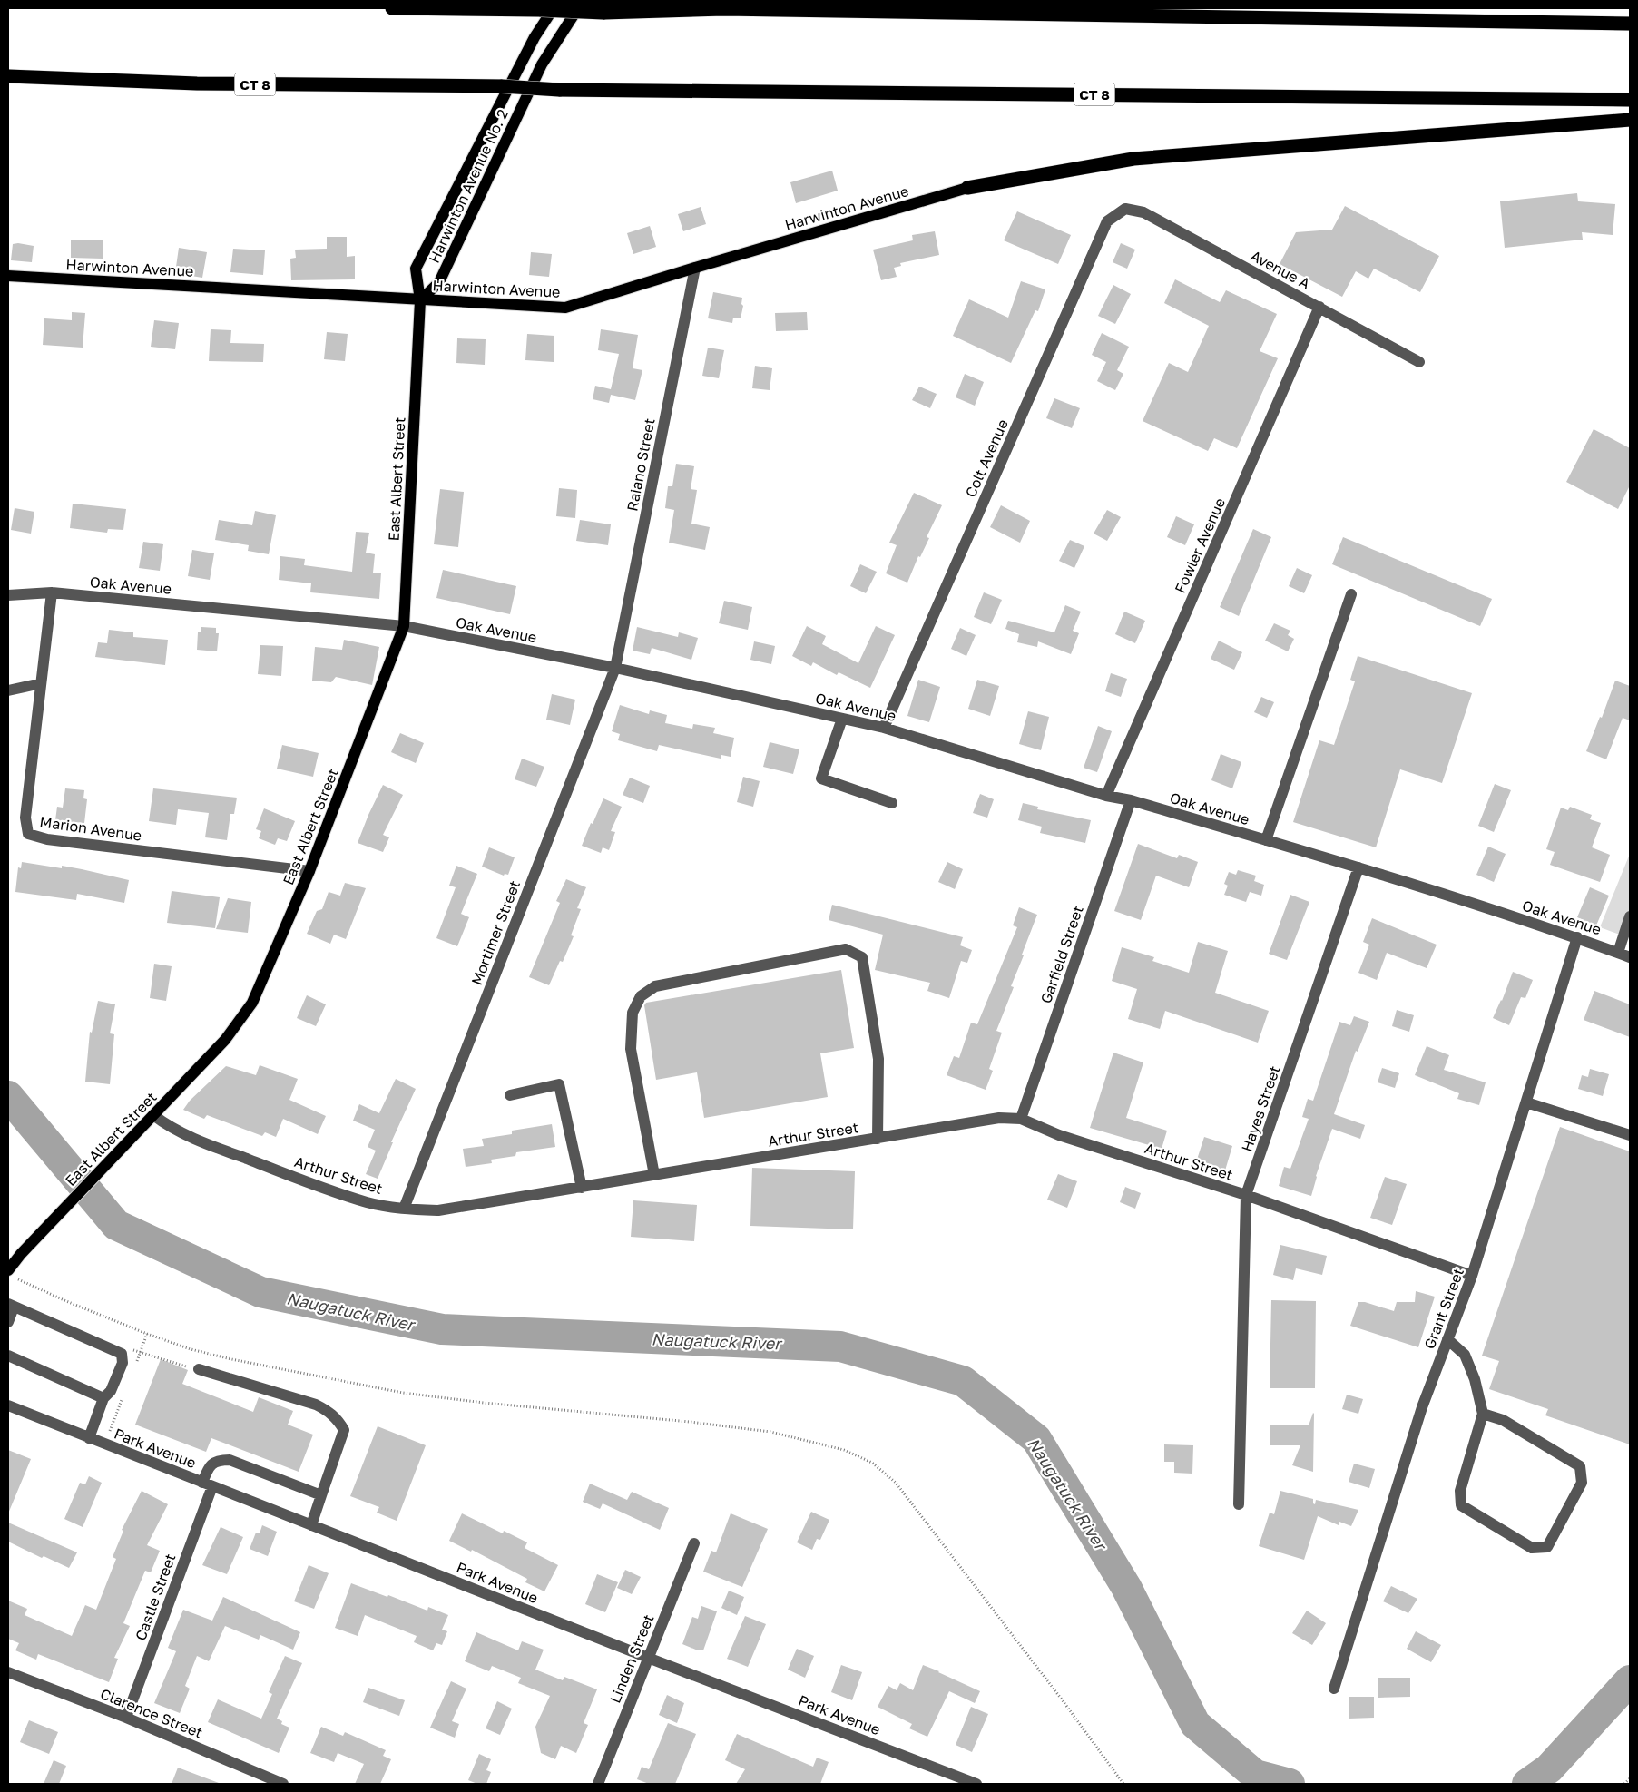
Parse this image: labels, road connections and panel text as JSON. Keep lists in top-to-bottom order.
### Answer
{
  "streets": {
    "highway": ["CT 8"],
    "main road": ["Harwinton Avenue No. 2", "Harwinton Avenue", "East Albert Street"],
    "street": [
      "Avenue A",
      "Colt Avenue",
      "Raiano Street",
      "Fowler Avenue",
      "Oak Avenue",
      "Marion Avenue",
      "Mortimer Street",
      "Garfield Street",
      "Hayes Street",
      "Arthur Street",
      "Grant Street",
      "Park Avenue",
      "Castle Street",
      "Linden Street",
      "Clarence Street"
    ]
  },
  "crossings": [
    ["Harwinton Avenue No. 2", "Harwinton Avenue"],
    ["Harwinton Avenue No. 2", "East Albert Street"],
    ["Harwinton Avenue", "Raiano Street"],
    ["Harwinton Avenue", "East Albert Street"],
    ["Avenue A", "Colt Avenue"],
    ["Avenue A", "Fowler Avenue"],
    ["Colt Avenue", "Oak Avenue"],
    ["Raiano Street", "Oak Avenue"],
    ["Raiano Street", "Mortimer Street"],
    ["East Albert Street", "Oak Avenue"],
    ["East Albert Street", "Marion Avenue"],
    ["East Albert Street", "Arthur Street"],
    ["Fowler Avenue", "Oak Avenue"],
    ["Oak Avenue", "Marion Avenue"],
    ["Oak Avenue", "Mortimer Street"],
    ["Oak Avenue", "Garfield Street"],
    ["Oak Avenue", "Hayes Street"],
    ["Oak Avenue", "Grant Street"],
    ["Mortimer Street", "Arthur Street"],
    ["Garfield Street", "Arthur Street"],
    ["Hayes Street", "Arthur Street"],
    ["Arthur Street", "Grant Street"],
    ["Park Avenue", "Castle Street"],
    ["Park Avenue", "Linden Street"],
    ["Castle Street", "Clarence Street"]
  ],
  "water": ["Naugatuck River"]
}
